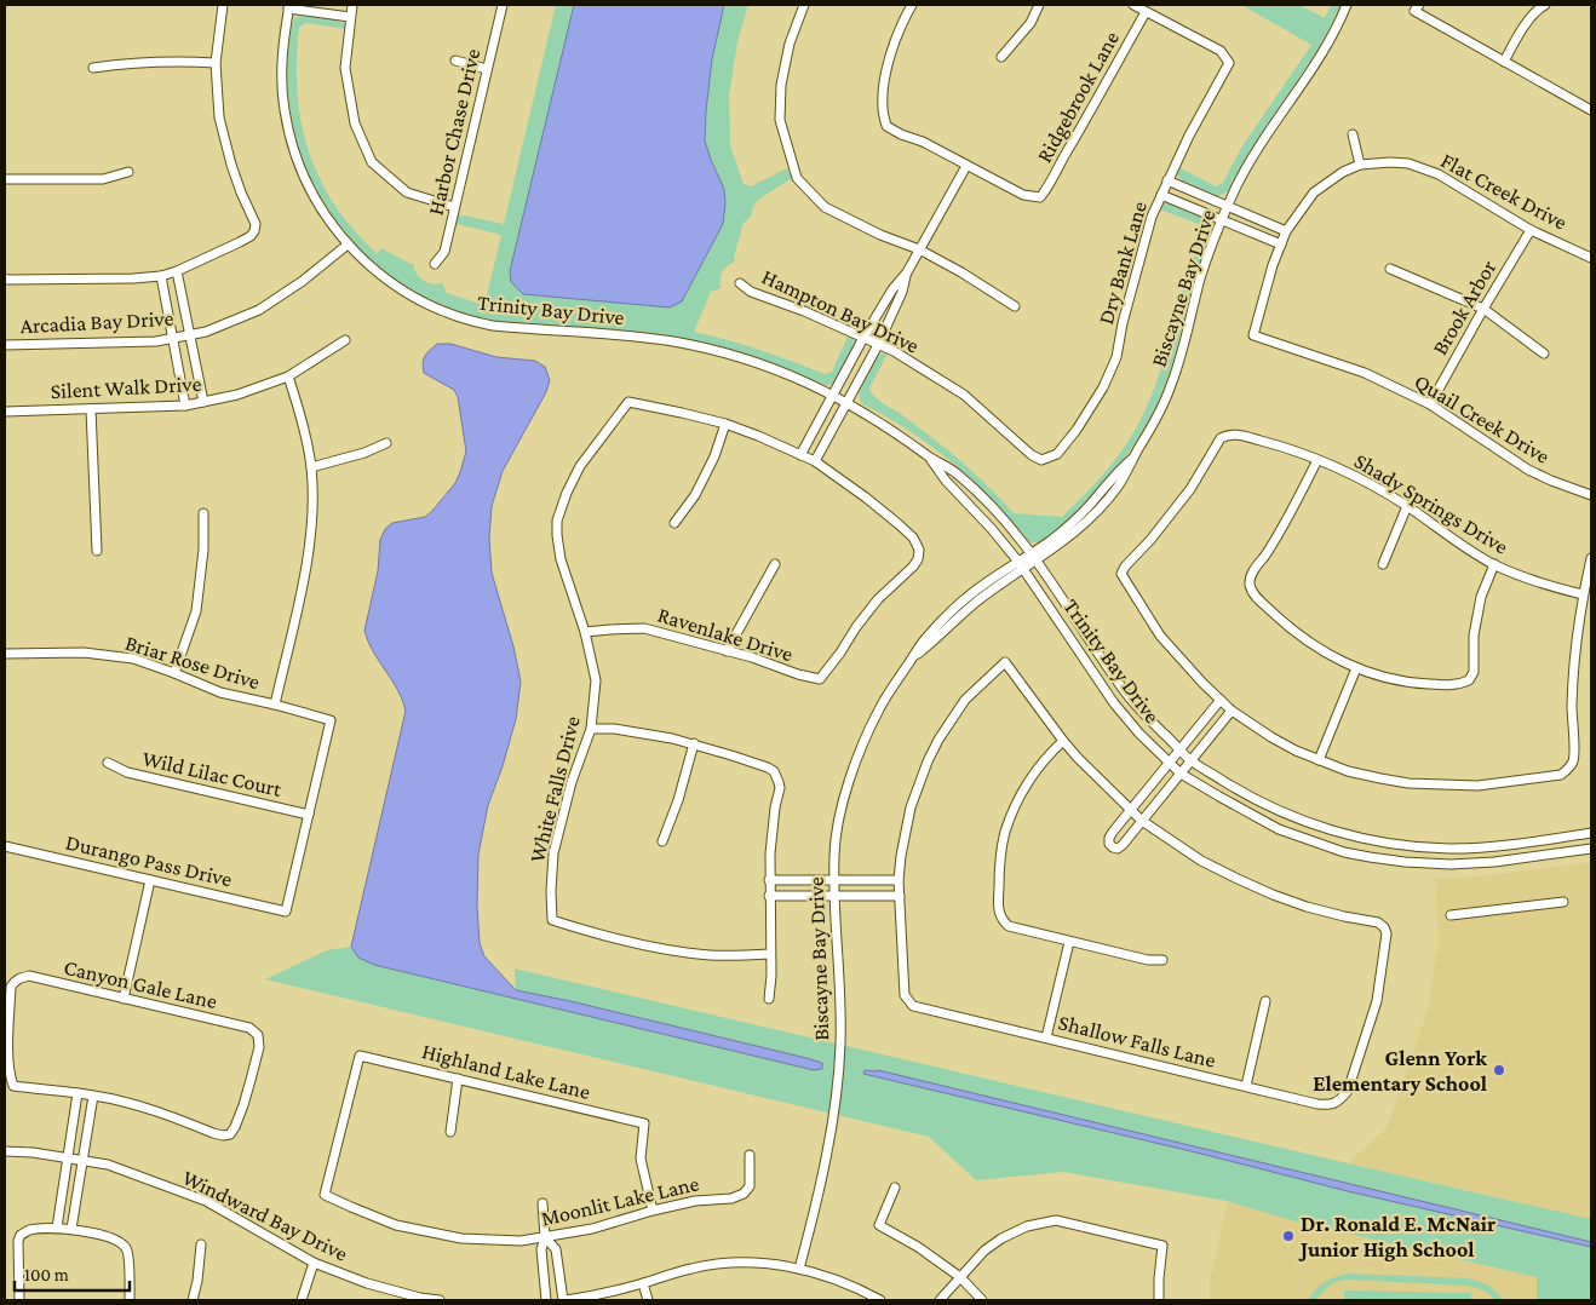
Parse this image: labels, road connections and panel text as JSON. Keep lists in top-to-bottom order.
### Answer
{
  "streets": {
    "street": [
      "Ridgebrook Lane",
      "Harbor Chase Drive",
      "Flat Creek Drive",
      "Dry Bank Lane",
      "Biscayne Bay Drive",
      "Brook Arbor",
      "Trinity Bay Drive",
      "Hampton Bay Drive",
      "Arcadia Bay Drive",
      "Silent Walk Drive",
      "Quail Creek Drive",
      "Shady Springs Drive",
      "Ravenlake Drive",
      "Briar Rose Drive",
      "Wild Lilac Court",
      "White Falls Drive",
      "Durango Pass Drive",
      "Canyon Gale Lane",
      "Shallow Falls Lane",
      "Highland Lake Lane",
      "Moonlit Lake Lane",
      "Windward Bay Drive"
    ]
  },
  "crossings": [
    ["Ridgebrook Lane", "Dry Bank Lane"],
    ["Flat Creek Drive", "Brook Arbor"],
    ["Dry Bank Lane", "Hampton Bay Drive"],
    ["Biscayne Bay Drive", "Trinity Bay Drive"],
    ["Brook Arbor", "Quail Creek Drive"],
    ["Trinity Bay Drive", "Arcadia Bay Drive"],
    ["Ravenlake Drive", "White Falls Drive"],
    ["Briar Rose Drive", "Wild Lilac Court"],
    ["Briar Rose Drive", "Durango Pass Drive"],
    ["Wild Lilac Court", "Durango Pass Drive"],
    ["Highland Lake Lane", "Moonlit Lake Lane"]
  ],
  "places": ["Glenn York Elementary School", "Dr. Ronald E. McNair Junior High School"],
  "scale_bar": "100 m"
}
